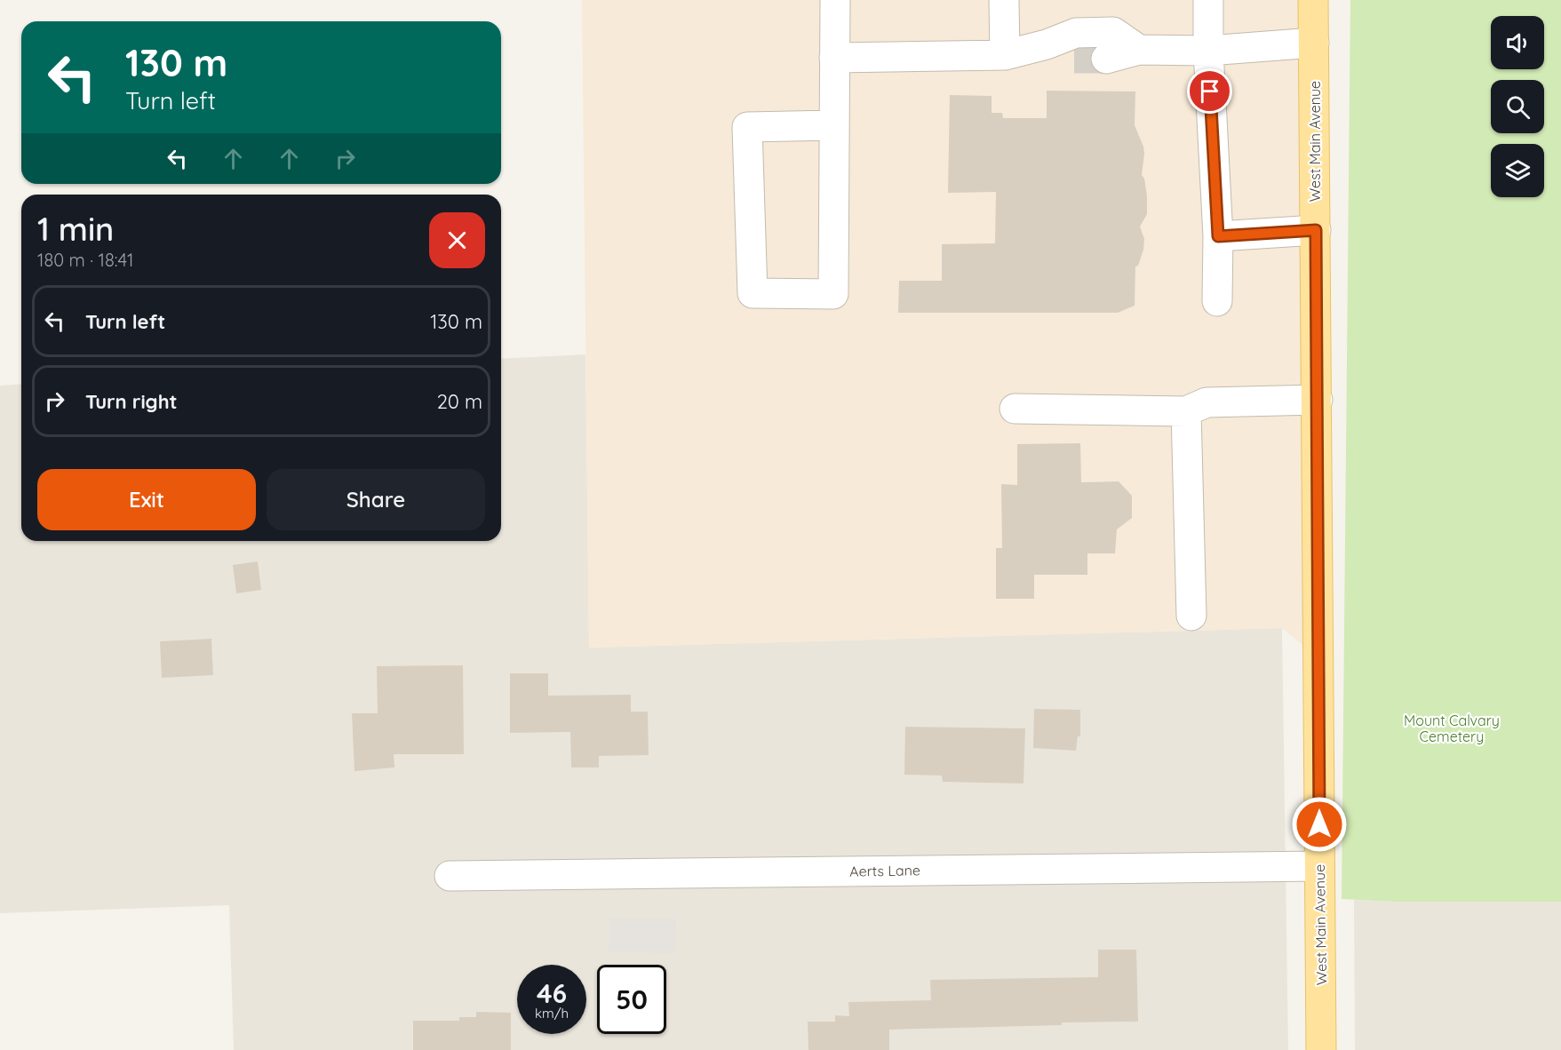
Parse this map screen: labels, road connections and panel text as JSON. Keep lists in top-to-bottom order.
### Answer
{
  "streets": {
    "main road": ["West Main Avenue"],
    "street": ["Aerts Lane"]
  },
  "crossings": [
    ["West Main Avenue", "Aerts Lane"]
  ],
  "parks": ["Mount Calvary Cemetery"],
  "page": {
    "turn": ["130 m", "Turn left"],
    "heading": ["1 min", "180 m · 18:41"],
    "list": [
      {
        "name": "Turn left",
        "value": "130 m"
      },
      {
        "name": "Turn right",
        "value": "20 m"
      }
    ],
    "buttons": ["Exit", "Share"],
    "speed": "46 km/h",
    "limit": "50"
  }
}
